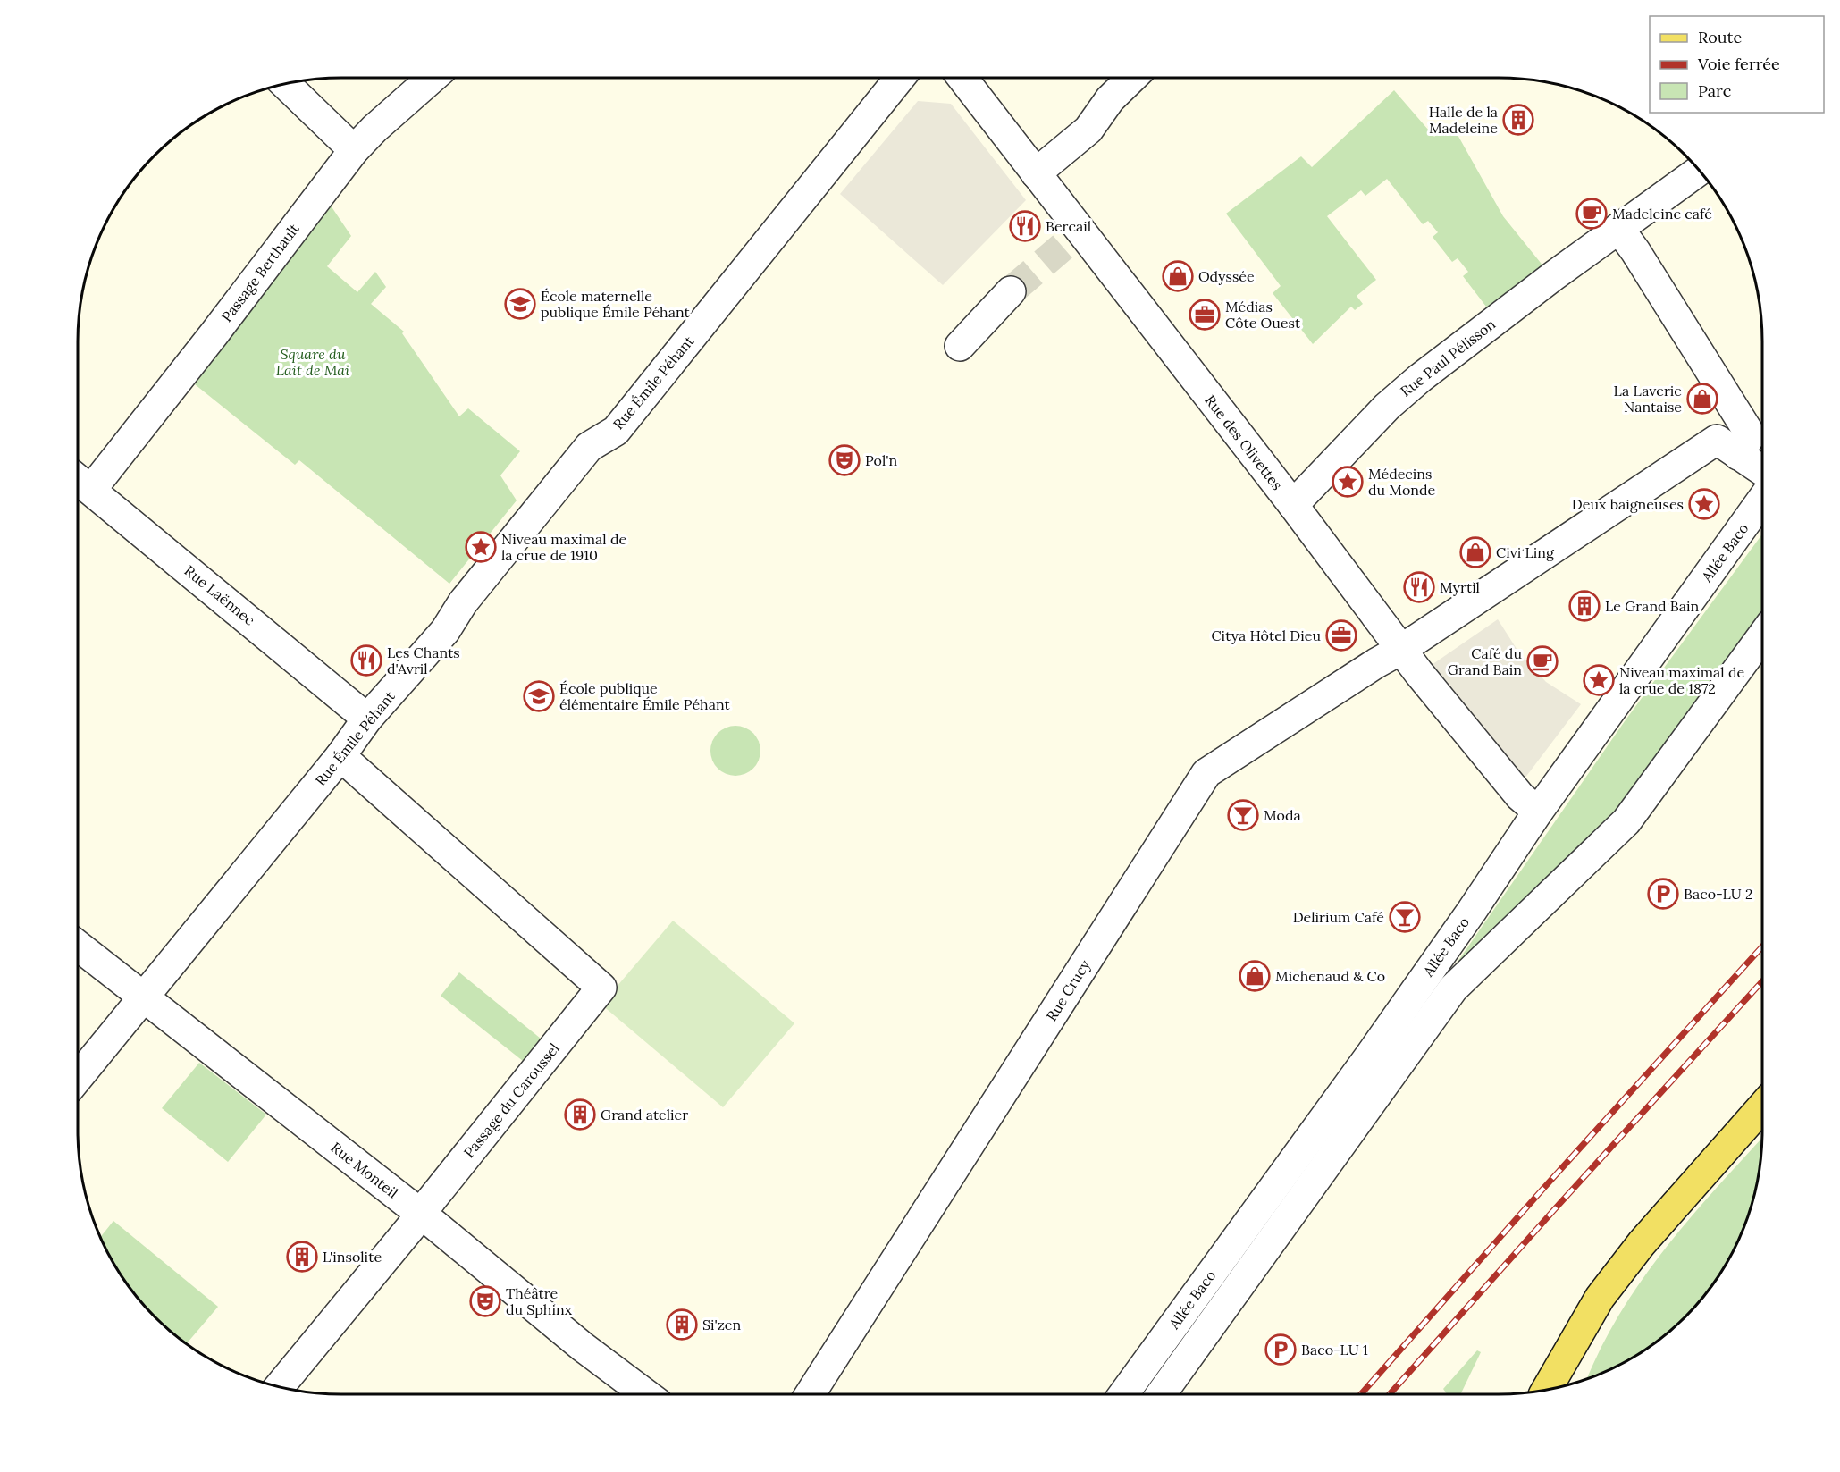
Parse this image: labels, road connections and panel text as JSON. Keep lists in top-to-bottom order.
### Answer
{
  "streets": {
    "street": [
      "Passage Berthault",
      "Rue Paul Pélisson",
      "Rue Émile Péhant",
      "Rue des Olivettes",
      "Allée Baco",
      "Rue Laënnec",
      "Rue Crucy",
      "Passage du Caroussel",
      "Rue Monteil"
    ]
  },
  "crossings": [
    ["Passage Berthault", "Rue Laënnec"],
    ["Rue Paul Pélisson", "Rue des Olivettes"],
    ["Rue Émile Péhant", "Rue Laënnec"],
    ["Rue Émile Péhant", "Passage du Caroussel"],
    ["Rue Émile Péhant", "Rue Monteil"],
    ["Rue des Olivettes", "Allée Baco"],
    ["Rue des Olivettes", "Rue Crucy"],
    ["Passage du Caroussel", "Rue Monteil"]
  ],
  "parks": ["Square du Lait de Mai"],
  "places": {
    "building": [
      "Halle de la Madeleine",
      "Le Grand Bain",
      "Grand atelier",
      "L'insolite",
      "Si'zen"
    ],
    "cafe": ["Madeleine café", "Café du Grand Bain"],
    "restaurant": ["Bercail", "Myrtil", "Les Chants d'Avril"],
    "shop": [
      "Odyssée",
      "La Laverie Nantaise",
      "Civi Ling",
      "Michenaud & Co"
    ],
    "school or university": ["École maternelle publique Émile Péhant", "École publique élémentaire Émile Péhant"],
    "office": ["Médias Côte Ouest", "Citya Hôtel Dieu"],
    "theatre": ["Pol'n", "Théâtre du Sphinx"],
    "place": [
      "Médecins du Monde",
      "Deux baigneuses",
      "Niveau maximal de la crue de 1910",
      "Niveau maximal de la crue de 1872"
    ],
    "bar": ["Moda", "Delirium Café"],
    "parking": ["Baco-LU 2", "Baco-LU 1"]
  },
  "legend": ["Route", "Voie ferrée", "Parc"]
}
